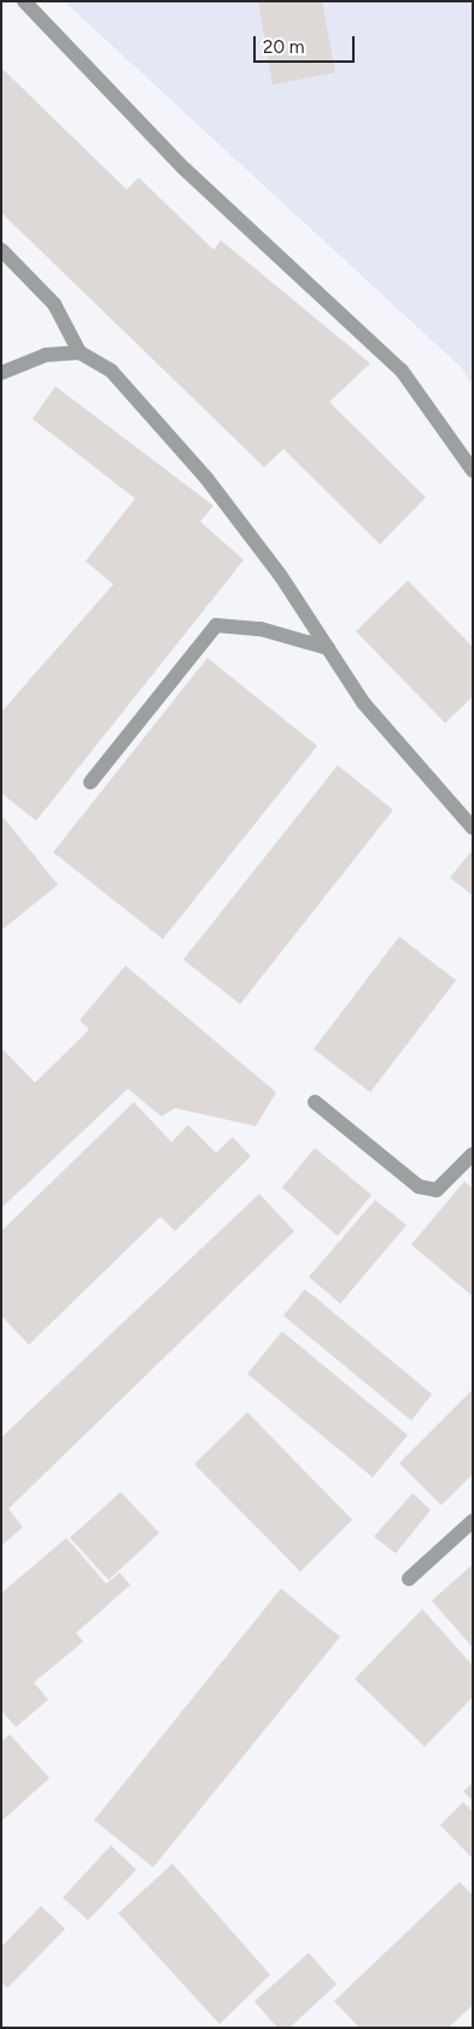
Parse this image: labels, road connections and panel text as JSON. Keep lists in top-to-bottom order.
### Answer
{
  "scale_bar": "20 m"
}
